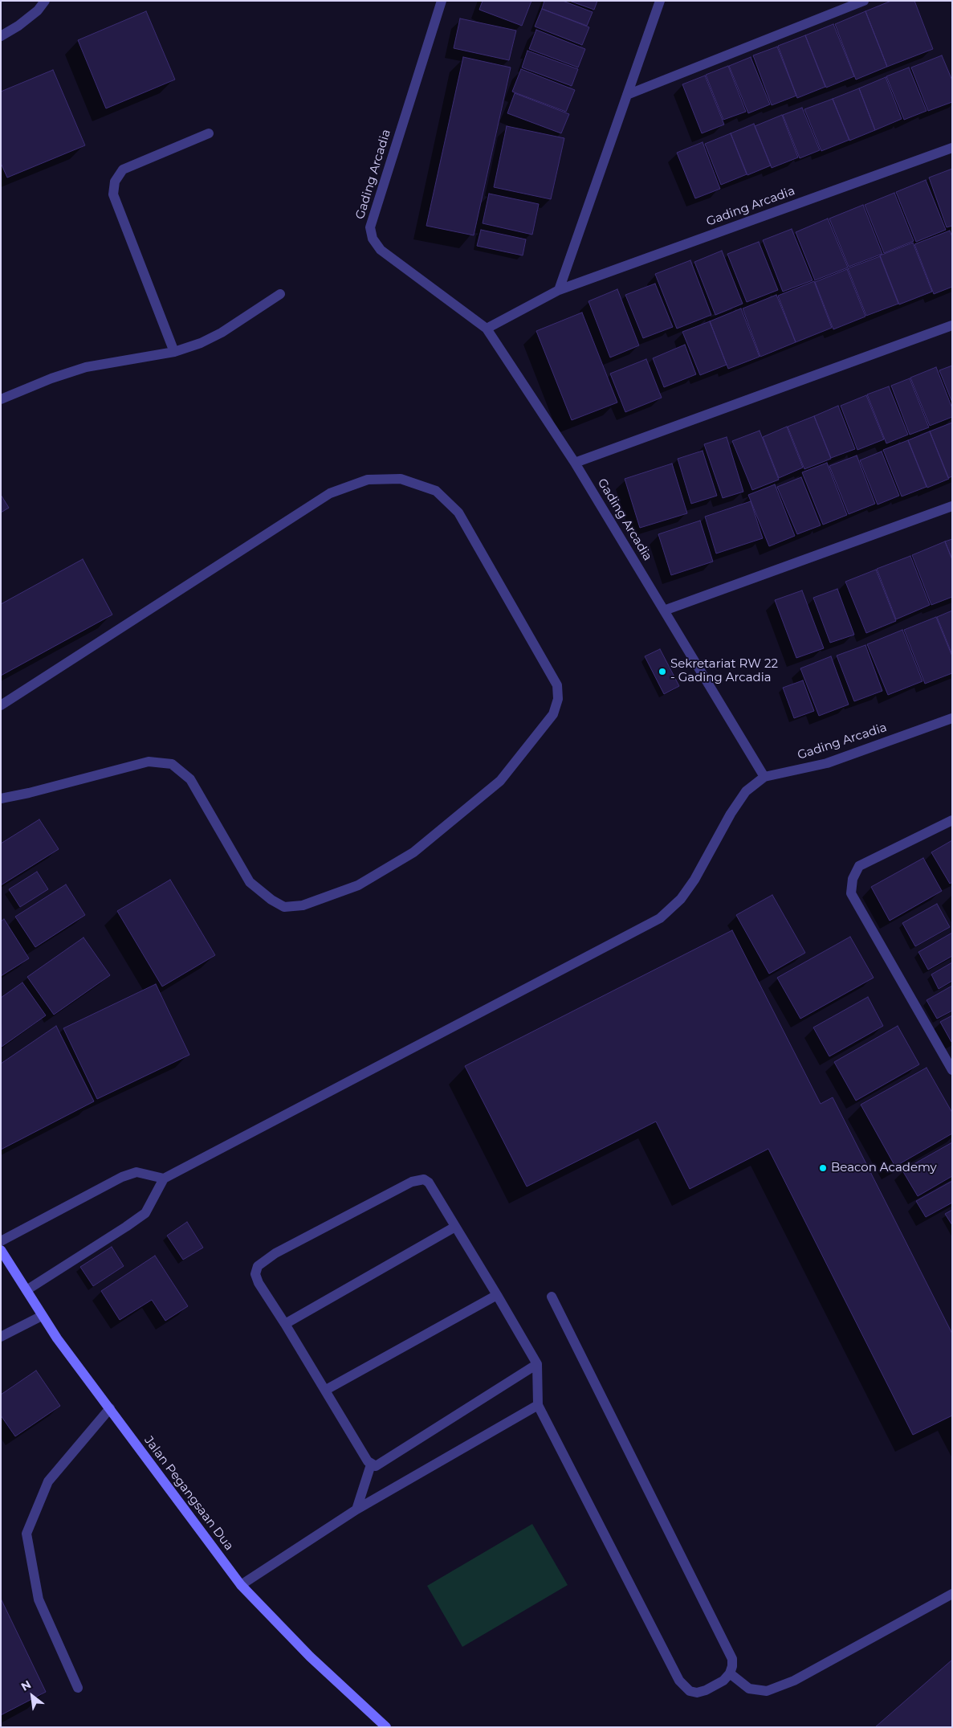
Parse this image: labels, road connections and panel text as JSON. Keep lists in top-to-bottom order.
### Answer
{
  "streets": {
    "main road": ["Jalan Pegangsaan Dua"],
    "street": ["Gading Arcadia"]
  },
  "places": ["Sekretariat RW 22 - Gading Arcadia", "Beacon Academy"],
  "north": "top left"
}
